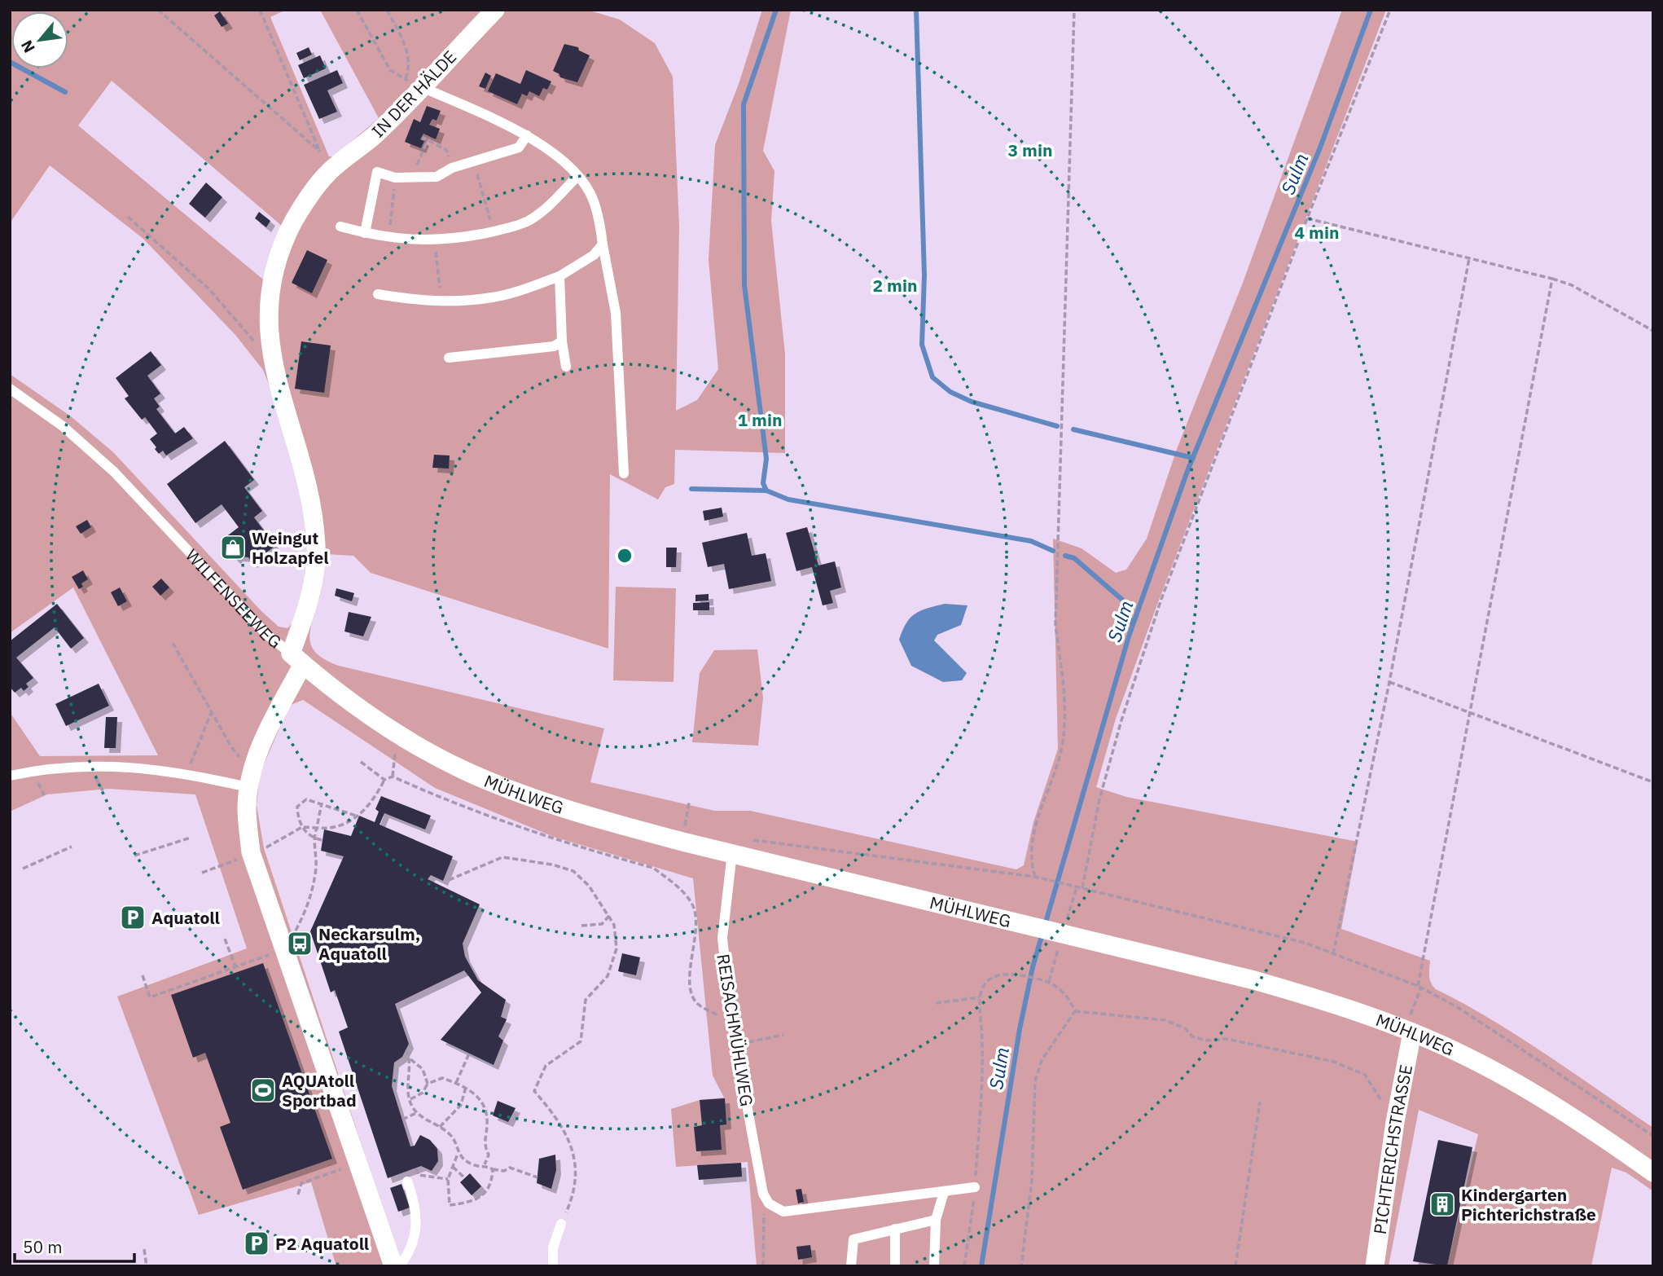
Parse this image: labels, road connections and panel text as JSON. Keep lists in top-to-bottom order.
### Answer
{
  "streets": {
    "street": [
      "IN DER HÄLDE",
      "WILFENSEEWEG",
      "MÜHLWEG",
      "PICHTERICHSTRASSE"
    ],
    "lane": ["REISACHMÜHLWEG"]
  },
  "crossings": [
    ["IN DER HÄLDE", "WILFENSEEWEG"],
    ["WILFENSEEWEG", "MÜHLWEG"],
    ["MÜHLWEG", "REISACHMÜHLWEG"],
    ["MÜHLWEG", "PICHTERICHSTRASSE"]
  ],
  "water": ["Sulm"],
  "places": {
    "shop": ["Weingut Holzapfel"],
    "parking": ["Aquatoll", "P2 Aquatoll"],
    "bus stop": ["Neckarsulm, Aquatoll"],
    "sports": ["AQUAtoll Sportbad"],
    "building": ["Kindergarten Pichterichstraße"]
  },
  "scale_bar": "50 m",
  "north": "bottom left",
  "rings": [
    "3 min",
    "4 min",
    "2 min",
    "1 min"
  ]
}
